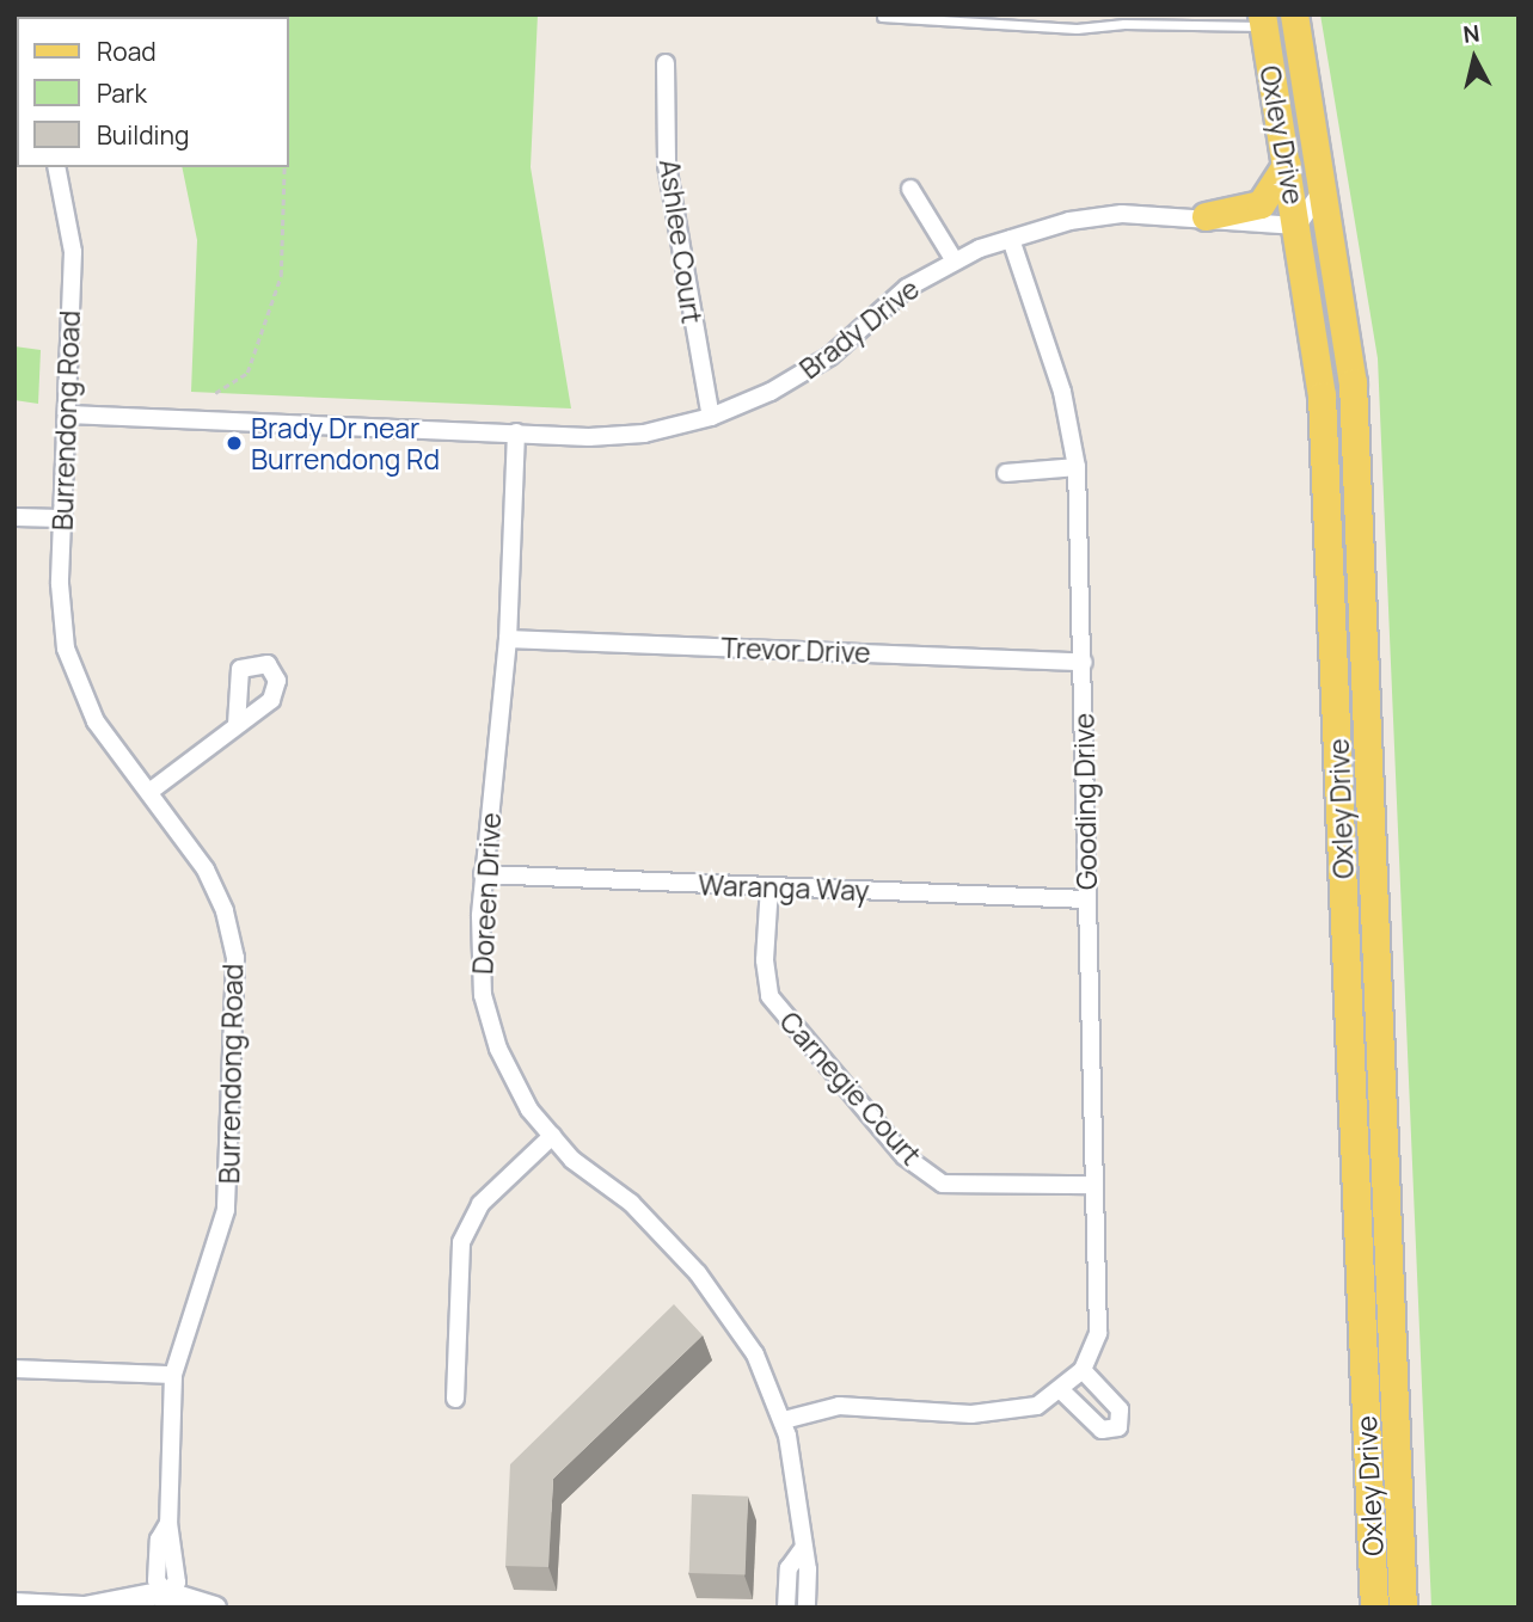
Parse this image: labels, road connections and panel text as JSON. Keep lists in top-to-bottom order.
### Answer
{
  "streets": {
    "main road": ["Oxley Drive"],
    "street": [
      "Ashlee Court",
      "Brady Drive",
      "Burrendong Road",
      "Trevor Drive",
      "Gooding Drive",
      "Waranga Way",
      "Doreen Drive",
      "Carnegie Court"
    ]
  },
  "crossings": [
    ["Oxley Drive", "Brady Drive"],
    ["Ashlee Court", "Brady Drive"],
    ["Brady Drive", "Burrendong Road"],
    ["Brady Drive", "Gooding Drive"],
    ["Brady Drive", "Doreen Drive"],
    ["Trevor Drive", "Gooding Drive"],
    ["Trevor Drive", "Doreen Drive"],
    ["Gooding Drive", "Waranga Way"],
    ["Gooding Drive", "Doreen Drive"],
    ["Gooding Drive", "Carnegie Court"],
    ["Waranga Way", "Doreen Drive"],
    ["Waranga Way", "Carnegie Court"]
  ],
  "places": ["Brady Dr near Burrendong Rd"],
  "legend": ["Road", "Park", "Building"],
  "north": "top"
}
